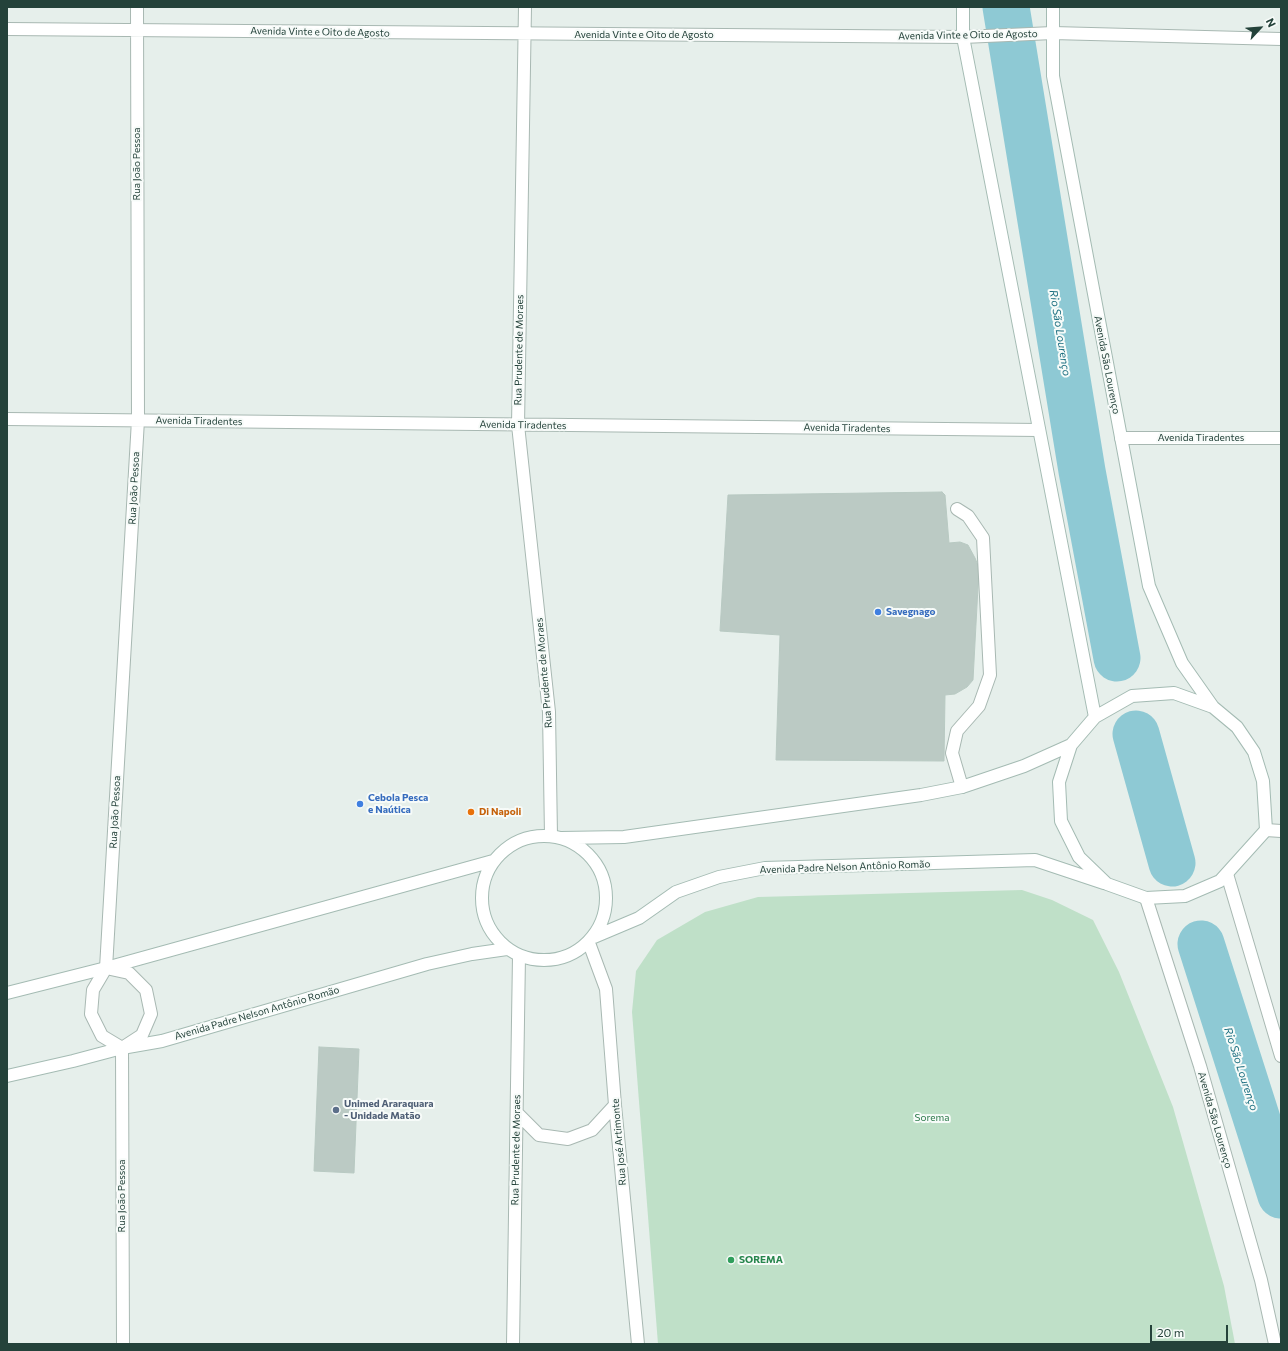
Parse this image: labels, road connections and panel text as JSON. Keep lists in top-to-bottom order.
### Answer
{
  "streets": {
    "street": [
      "Avenida Vinte e Oito de Agosto",
      "Rua João Pessoa",
      "Rua Prudente de Moraes",
      "Avenida São Lourenço",
      "Avenida Tiradentes",
      "Avenida Padre Nelson Antônio Romão",
      "Rua José Artimonte"
    ]
  },
  "crossings": [
    ["Avenida Vinte e Oito de Agosto", "Rua João Pessoa"],
    ["Avenida Vinte e Oito de Agosto", "Rua Prudente de Moraes"],
    ["Avenida Vinte e Oito de Agosto", "Avenida São Lourenço"],
    ["Rua João Pessoa", "Avenida Tiradentes"],
    ["Rua João Pessoa", "Avenida Padre Nelson Antônio Romão"],
    ["Rua Prudente de Moraes", "Avenida Tiradentes"],
    ["Rua Prudente de Moraes", "Avenida Padre Nelson Antônio Romão"],
    ["Rua Prudente de Moraes", "Rua José Artimonte"],
    ["Avenida São Lourenço", "Avenida Tiradentes"],
    ["Avenida São Lourenço", "Avenida Padre Nelson Antônio Romão"],
    ["Avenida Padre Nelson Antônio Romão", "Rua José Artimonte"]
  ],
  "water": ["Rio São Lourenço"],
  "parks": ["Sorema"],
  "places": [
    "Savegnago",
    "Cebola Pesca e Naútica",
    "Di Napoli",
    "Unimed Araraquara - Unidade Matão",
    "SOREMA"
  ],
  "scale_bar": "20 m",
  "north": "top right"
}
